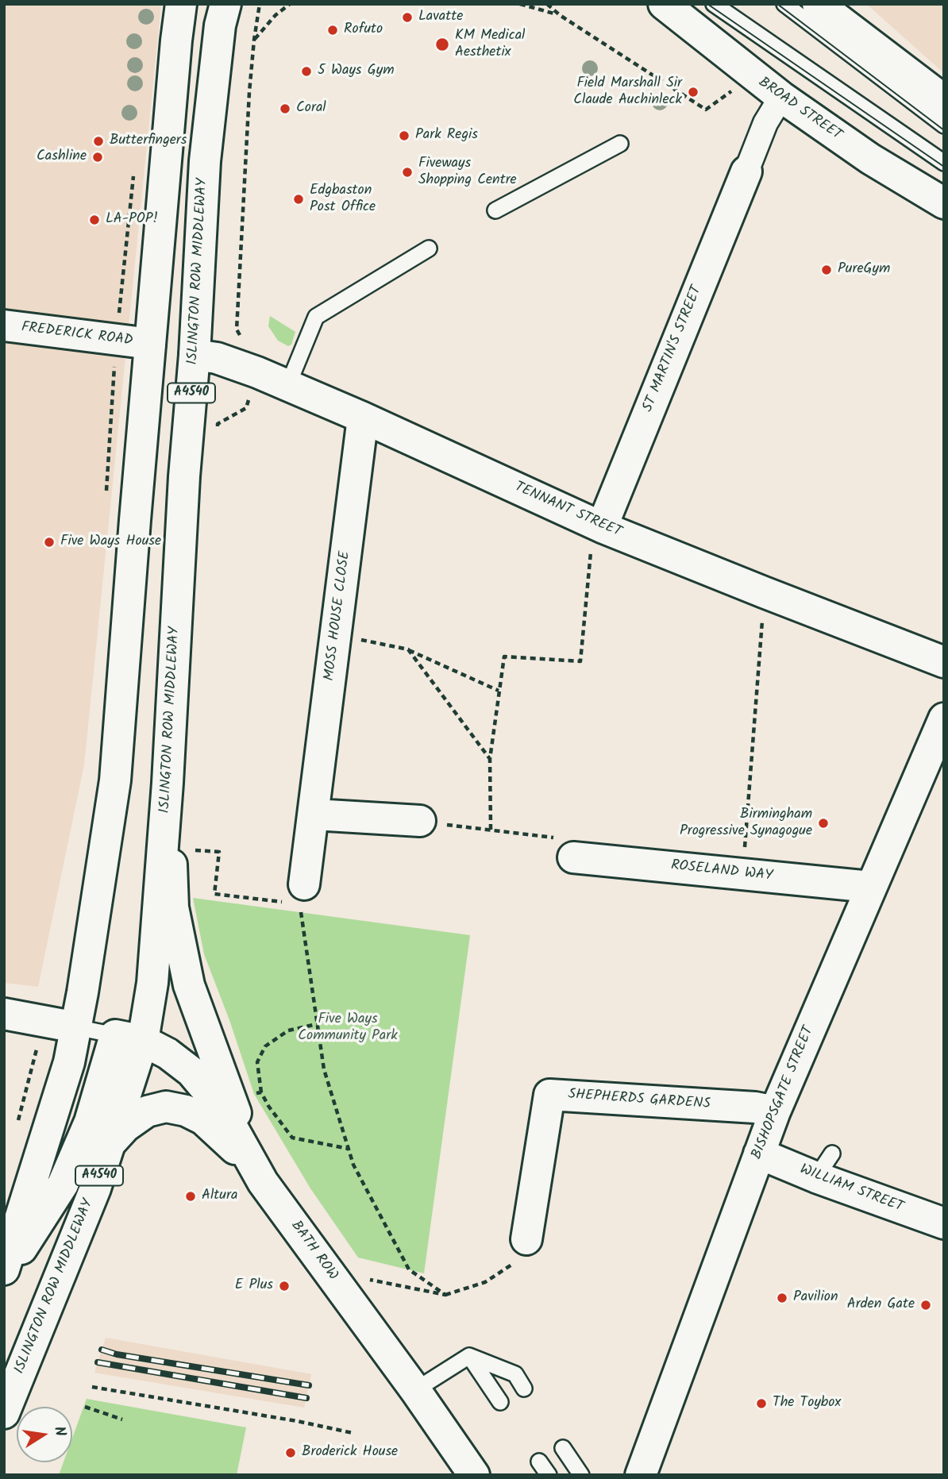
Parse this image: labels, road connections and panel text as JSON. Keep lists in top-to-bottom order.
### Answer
{
  "streets": {
    "main road": [
      "BROAD STREET",
      "ISLINGTON ROW MIDDLEWAY",
      "FREDERICK ROAD",
      "ST MARTIN'S STREET",
      "A4540",
      "TENNANT STREET",
      "MOSS HOUSE CLOSE",
      "ROSELAND WAY",
      "BISHOPSGATE STREET",
      "SHEPHERDS GARDENS",
      "WILLIAM STREET",
      "BATH ROW"
    ]
  },
  "crossings": [
    ["ISLINGTON ROW MIDDLEWAY", "TENNANT STREET"],
    ["ISLINGTON ROW MIDDLEWAY", "BATH ROW"],
    ["ST MARTIN'S STREET", "TENNANT STREET"],
    ["TENNANT STREET", "MOSS HOUSE CLOSE"],
    ["ROSELAND WAY", "BISHOPSGATE STREET"],
    ["BISHOPSGATE STREET", "SHEPHERDS GARDENS"],
    ["BISHOPSGATE STREET", "WILLIAM STREET"]
  ],
  "parks": ["Five Ways Community Park"],
  "places": [
    "Lavatte",
    "Rofuto",
    "KM Medical Aesthetix",
    "5 Ways Gym",
    "Field Marshall Sir Claude Auchinleck",
    "Coral",
    "Park Regis",
    "Butterfingers",
    "Cashline",
    "Fiveways Shopping Centre",
    "Edgbaston Post Office",
    "LA-POP!",
    "PureGym",
    "Five Ways House",
    "Birmingham Progressive Synagogue",
    "Altura",
    "E Plus",
    "Pavilion",
    "Arden Gate",
    "The Toybox",
    "Broderick House"
  ],
  "north": "right"
}
